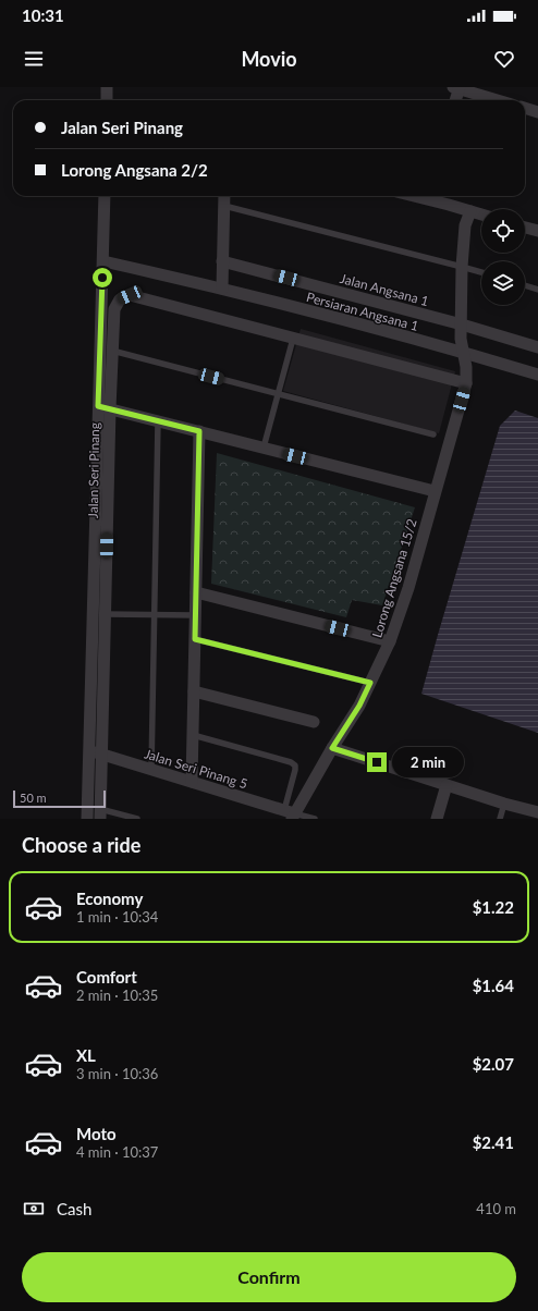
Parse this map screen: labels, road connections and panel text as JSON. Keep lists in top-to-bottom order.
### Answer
{
  "streets": {
    "street": [
      "Jalan Angsana 1",
      "Persiaran Angsana 1",
      "Jalan Seri Pinang",
      "Lorong Angsana 15/2",
      "Jalan Seri Pinang 5"
    ]
  },
  "crossings": [
    ["Jalan Angsana 1", "Lorong Angsana 15/2"],
    ["Persiaran Angsana 1", "Jalan Seri Pinang"],
    ["Persiaran Angsana 1", "Lorong Angsana 15/2"],
    ["Jalan Seri Pinang", "Lorong Angsana 15/2"],
    ["Jalan Seri Pinang", "Jalan Seri Pinang 5"],
    ["Lorong Angsana 15/2", "Jalan Seri Pinang 5"]
  ],
  "scale_bar": "50 m",
  "page": {
    "status": "10:31",
    "header": "Movio",
    "banner": ["Jalan Seri Pinang", "Lorong Angsana 2/2"],
    "bubble": "2 min",
    "scale": "50 m",
    "heading": "Choose a ride",
    "list": [
      {
        "name": "Economy",
        "note": "1 min · 10:34",
        "value": "$1.22"
      },
      {
        "name": "Comfort",
        "note": "2 min · 10:35",
        "value": "$1.64"
      },
      {
        "name": "XL",
        "note": "3 min · 10:36",
        "value": "$2.07"
      },
      {
        "name": "Moto",
        "note": "4 min · 10:37",
        "value": "$2.41"
      }
    ],
    "pay": ["Cash", "410 m"],
    "buttons": "Confirm"
  }
}
